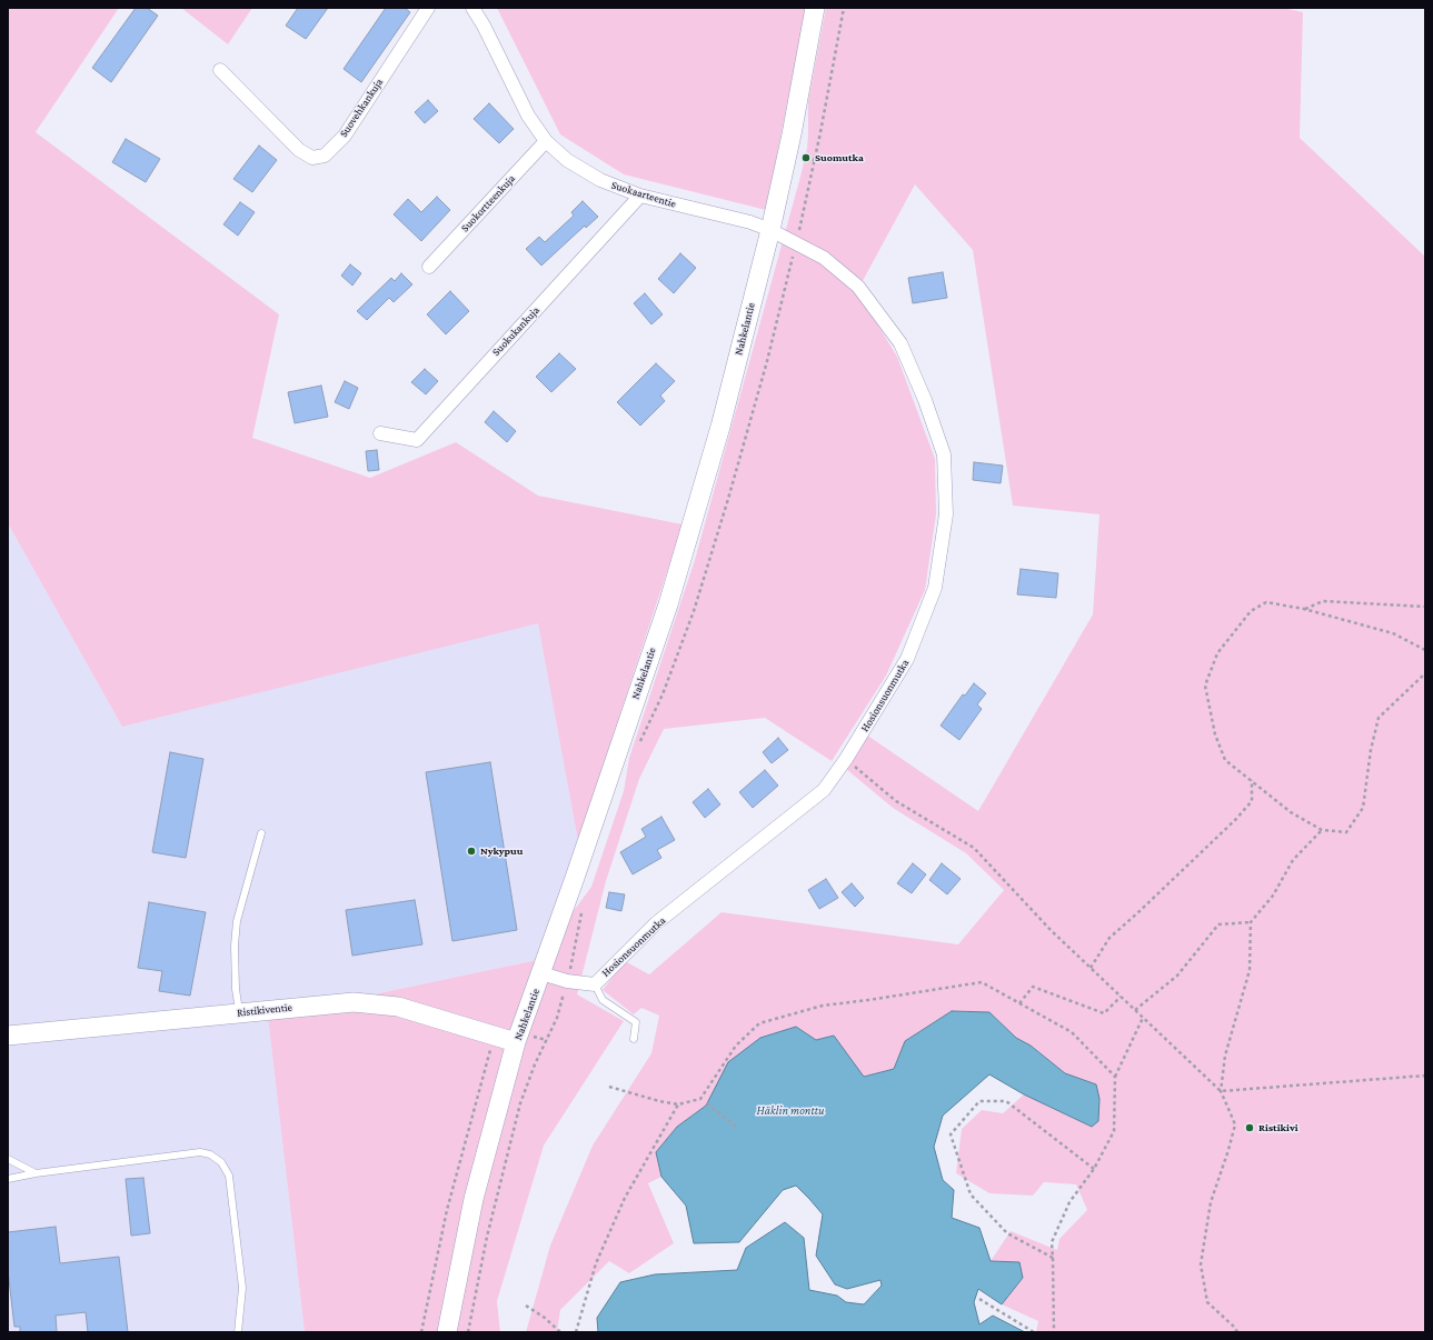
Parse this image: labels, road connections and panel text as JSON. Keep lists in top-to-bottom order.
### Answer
{
  "streets": {
    "main road": ["Nahkelantie", "Ristikiventie"],
    "street": [
      "Suovehkankuja",
      "Suokaarteentie",
      "Suokortteenkuja",
      "Suokukankuja",
      "Hosionsuonmutka"
    ]
  },
  "crossings": [
    ["Suokaarteentie", "Suokortteenkuja"],
    ["Suokaarteentie", "Nahkelantie"],
    ["Suokaarteentie", "Suokukankuja"],
    ["Suokaarteentie", "Hosionsuonmutka"],
    ["Nahkelantie", "Hosionsuonmutka"],
    ["Nahkelantie", "Ristikiventie"]
  ],
  "water": ["Häklin monttu"],
  "places": ["Suomutka", "Nykypuu", "Ristikivi"]
}
